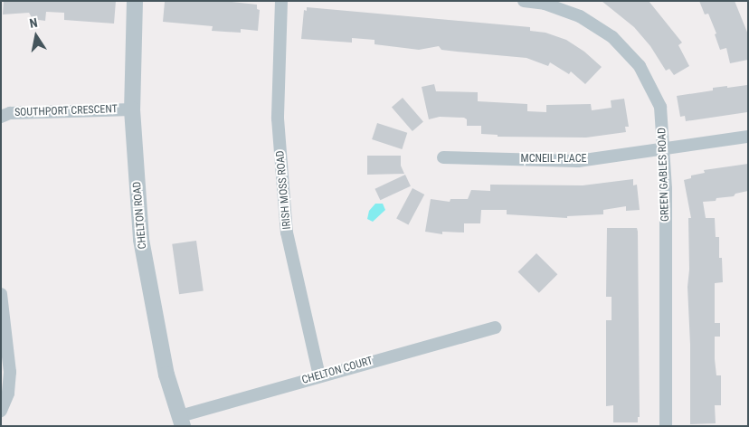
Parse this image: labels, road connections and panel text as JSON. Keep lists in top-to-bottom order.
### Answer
{
  "streets": {
    "street": [
      "SOUTHPORT CRESCENT",
      "MCNEIL PLACE",
      "GREEN GABLES ROAD",
      "IRISH MOSS ROAD",
      "CHELTON ROAD",
      "CHELTON COURT"
    ]
  },
  "crossings": [
    ["SOUTHPORT CRESCENT", "CHELTON ROAD"],
    ["MCNEIL PLACE", "GREEN GABLES ROAD"],
    ["IRISH MOSS ROAD", "CHELTON COURT"],
    ["CHELTON ROAD", "CHELTON COURT"]
  ],
  "north": "top"
}
